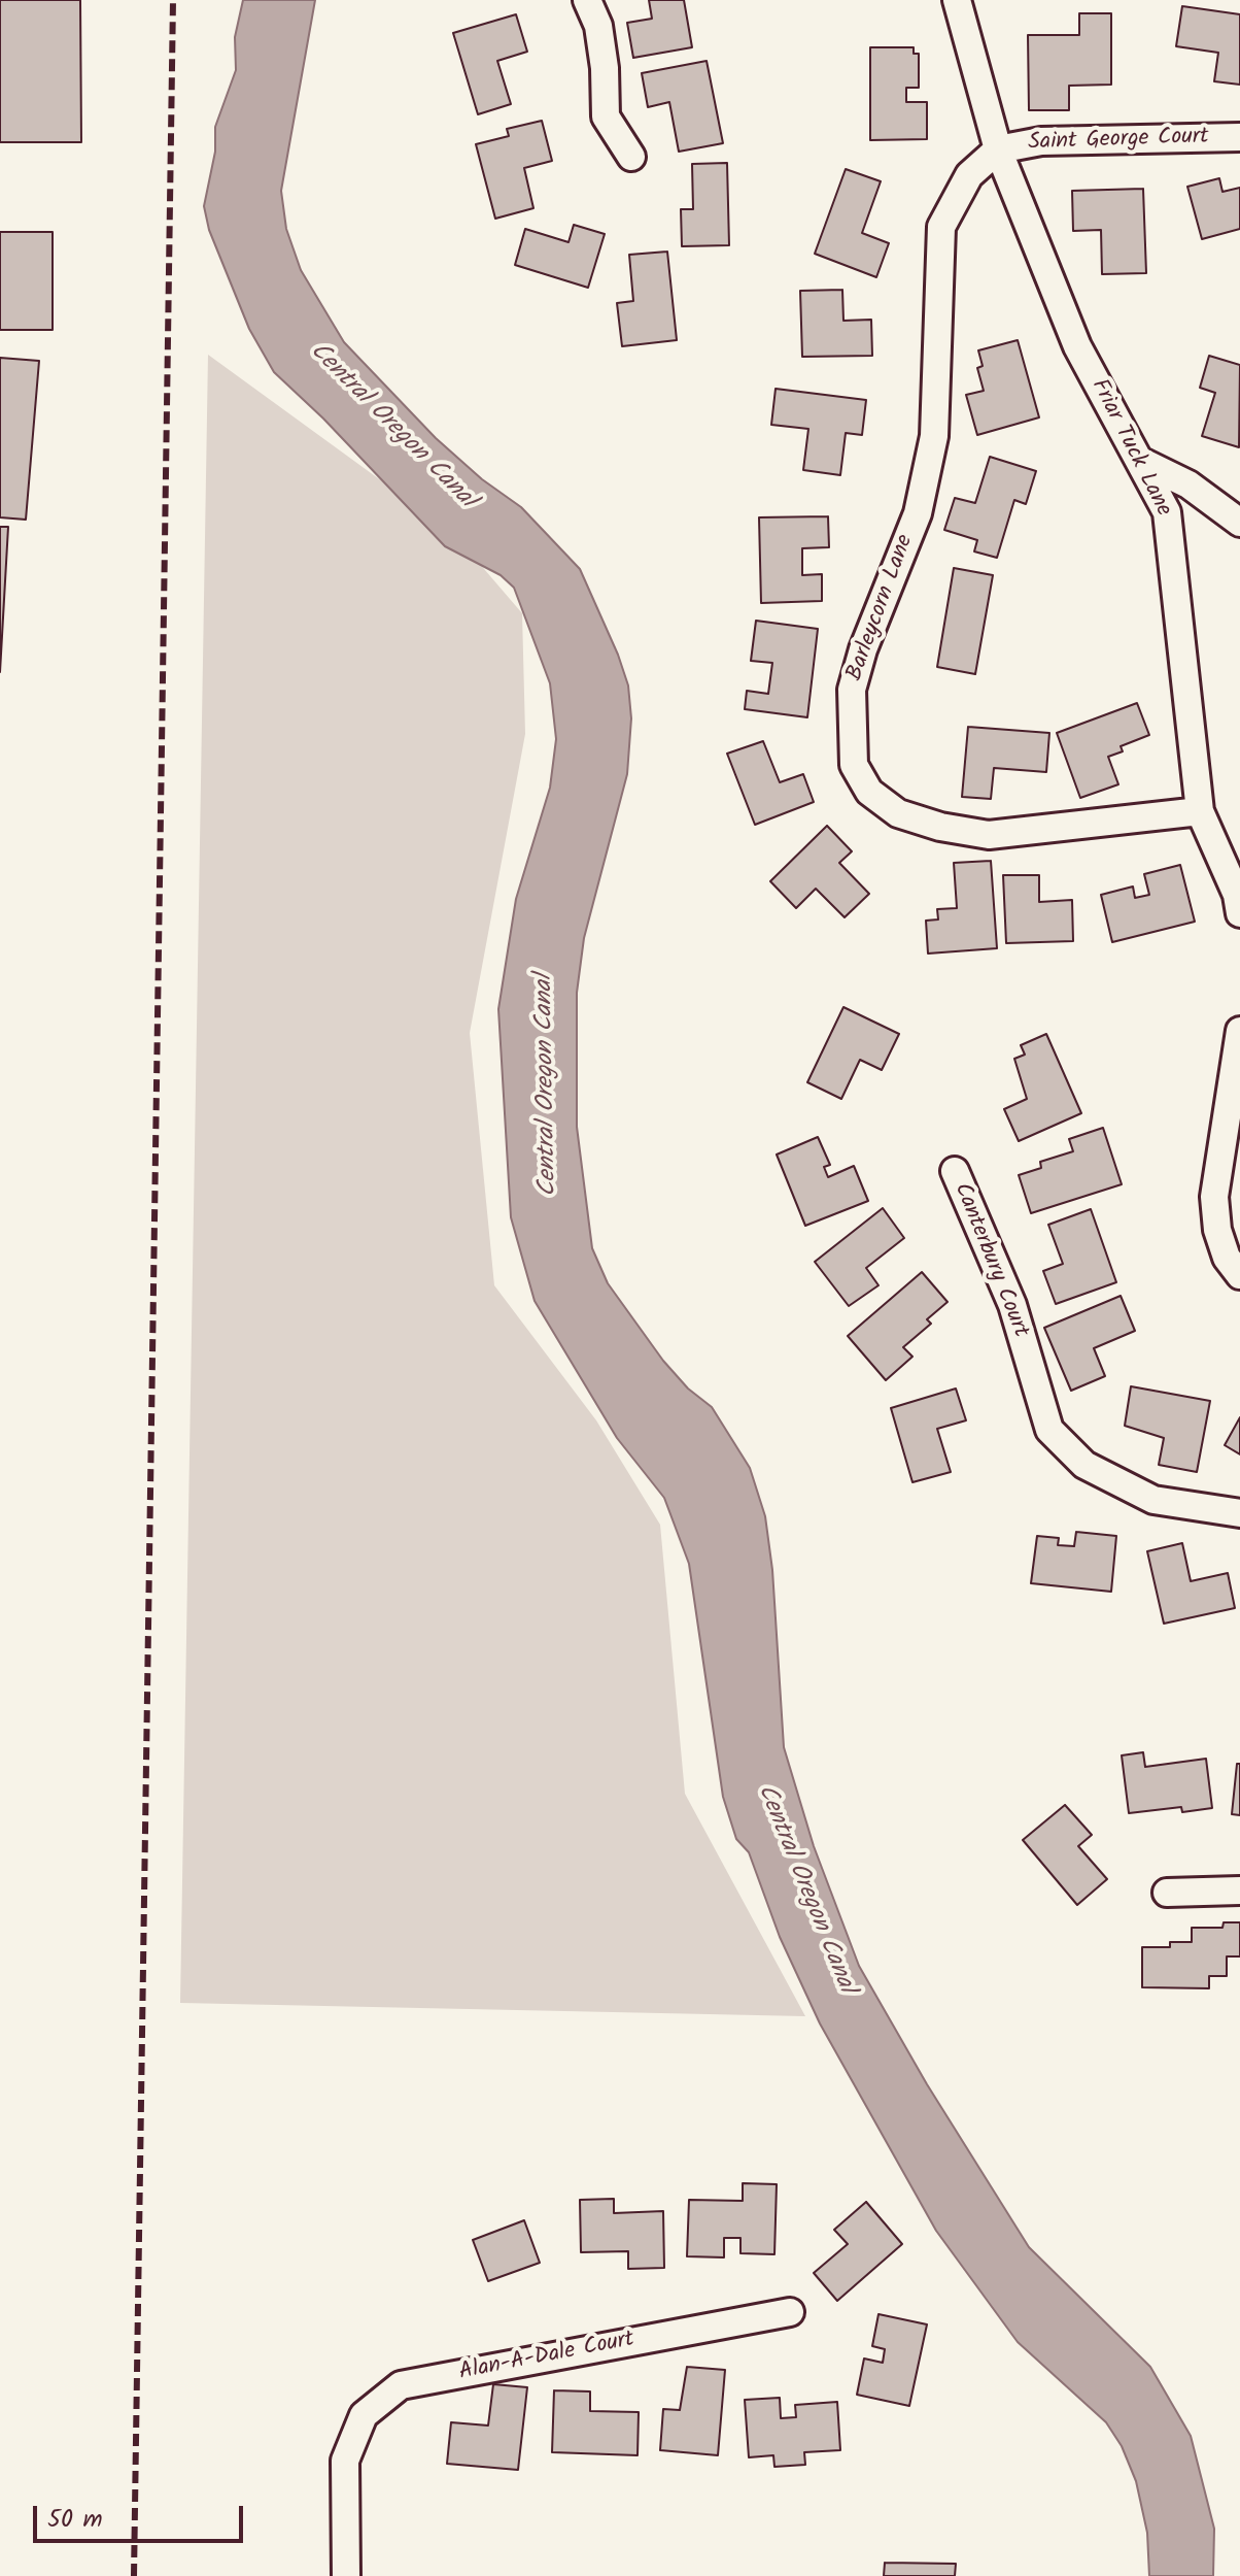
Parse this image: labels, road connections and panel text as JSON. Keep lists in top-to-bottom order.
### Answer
{
  "streets": {
    "street": [
      "Saint George Court",
      "Friar Tuck Lane",
      "Barleycorn Lane",
      "Canterbury Court",
      "Alan-A-Dale Court"
    ]
  },
  "crossings": [
    ["Saint George Court", "Friar Tuck Lane"],
    ["Saint George Court", "Barleycorn Lane"],
    ["Friar Tuck Lane", "Barleycorn Lane"]
  ],
  "water": ["Central Oregon Canal"],
  "scale_bar": "50 m"
}
